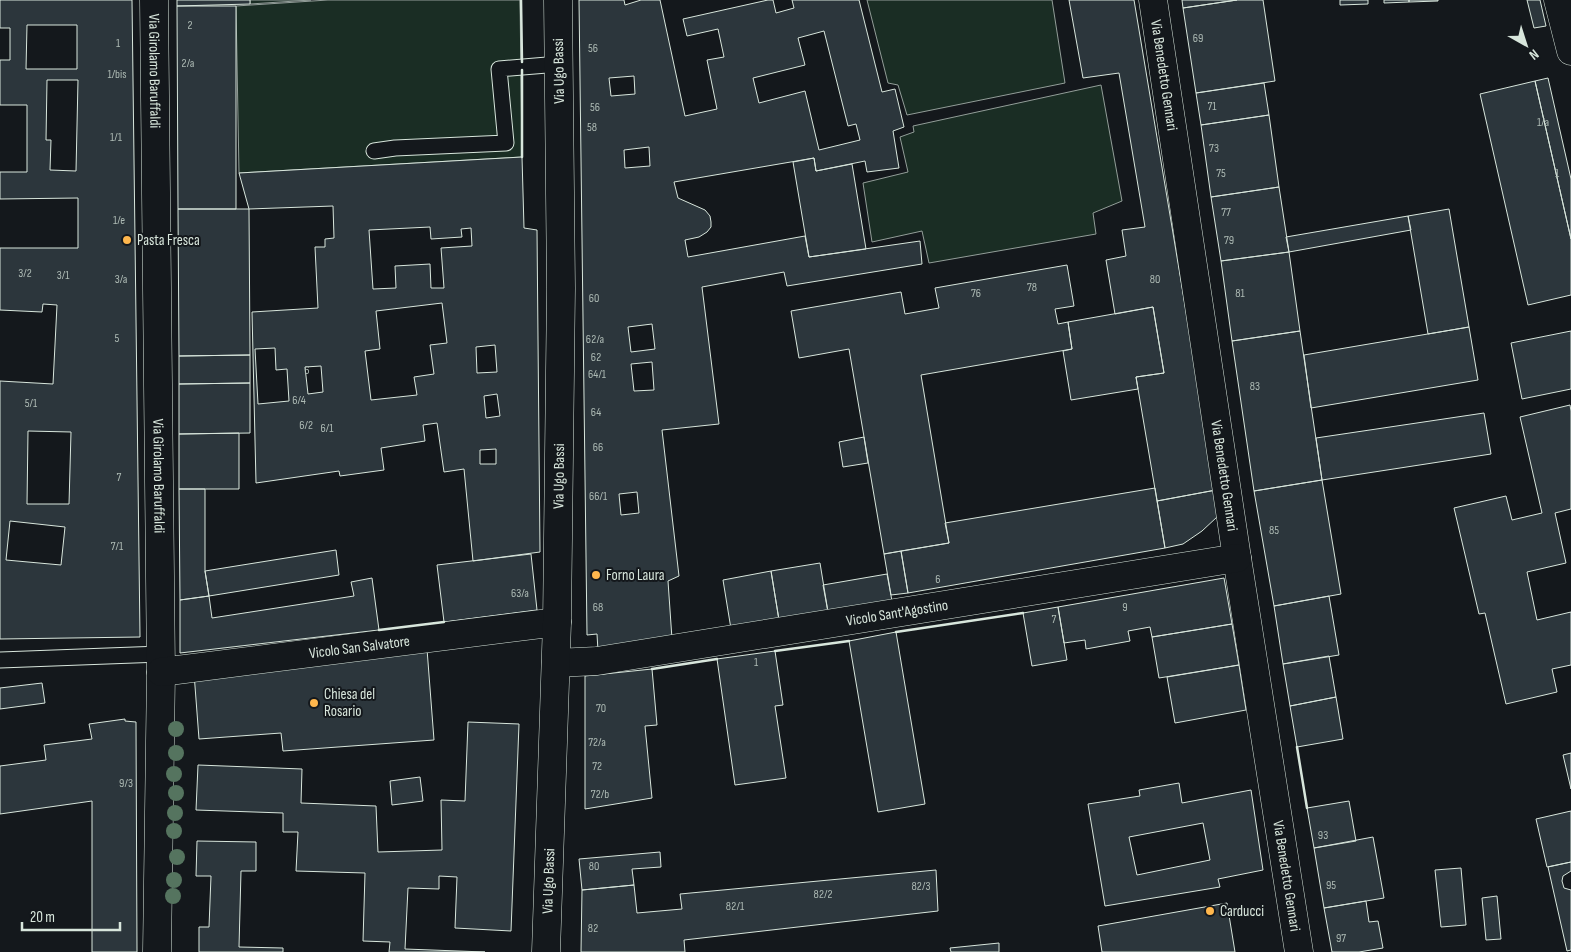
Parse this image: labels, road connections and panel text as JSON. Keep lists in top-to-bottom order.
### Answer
{
  "streets": {
    "street": [
      "Via Girolamo Baruffaldi",
      "Via Ugo Bassi",
      "Via Benedetto Gennari",
      "Vicolo Sant'Agostino",
      "Vicolo San Salvatore"
    ]
  },
  "crossings": [
    ["Via Girolamo Baruffaldi", "Vicolo San Salvatore"],
    ["Via Ugo Bassi", "Vicolo Sant'Agostino"],
    ["Via Ugo Bassi", "Vicolo San Salvatore"],
    ["Via Benedetto Gennari", "Vicolo Sant'Agostino"]
  ],
  "places": [
    "Pasta Fresca",
    "Forno Laura",
    "Chiesa del Rosario",
    "Carducci"
  ],
  "house_numbers": [
    "2",
    "69",
    "1",
    "56",
    "2/a",
    "1/bis",
    "71",
    "56",
    "1/a",
    "58",
    "1/1",
    "73",
    "75",
    "1",
    "77",
    "1/e",
    "79",
    "3/2",
    "3/1",
    "3/a",
    "80",
    "78",
    "76",
    "81",
    "60",
    "5",
    "62/a",
    "62",
    "6",
    "64/1",
    "83",
    "6/4",
    "5/1",
    "64",
    "6/2",
    "6/1",
    "66",
    "7",
    "66/1",
    "85",
    "7/1",
    "6",
    "63/a",
    "68",
    "9",
    "7",
    "1",
    "70",
    "72/a",
    "72",
    "9/3",
    "72/b",
    "93",
    "80",
    "95",
    "82/3",
    "82/2",
    "82/1",
    "82",
    "97"
  ],
  "scale_bar": "20 m",
  "north": "bottom right"
}
